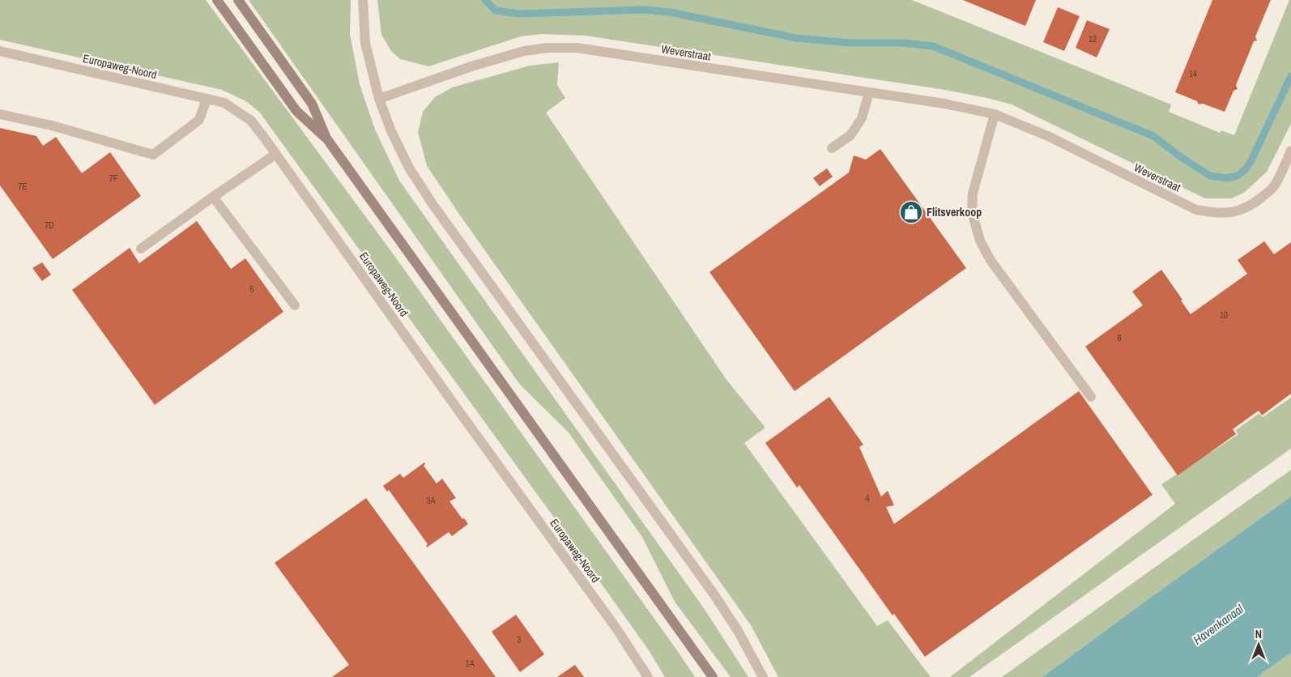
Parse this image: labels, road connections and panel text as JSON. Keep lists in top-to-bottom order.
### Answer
{
  "streets": {
    "street": ["Weverstraat", "Europaweg-Noord"]
  },
  "water": ["Havenkanaal"],
  "places": {
    "shop": ["Flitsverkoop"]
  },
  "house_numbers": [
    "12",
    "14",
    "7F",
    "7E",
    "7D",
    "5",
    "10",
    "8",
    "4",
    "3A",
    "3",
    "1A"
  ],
  "north": "top"
}
